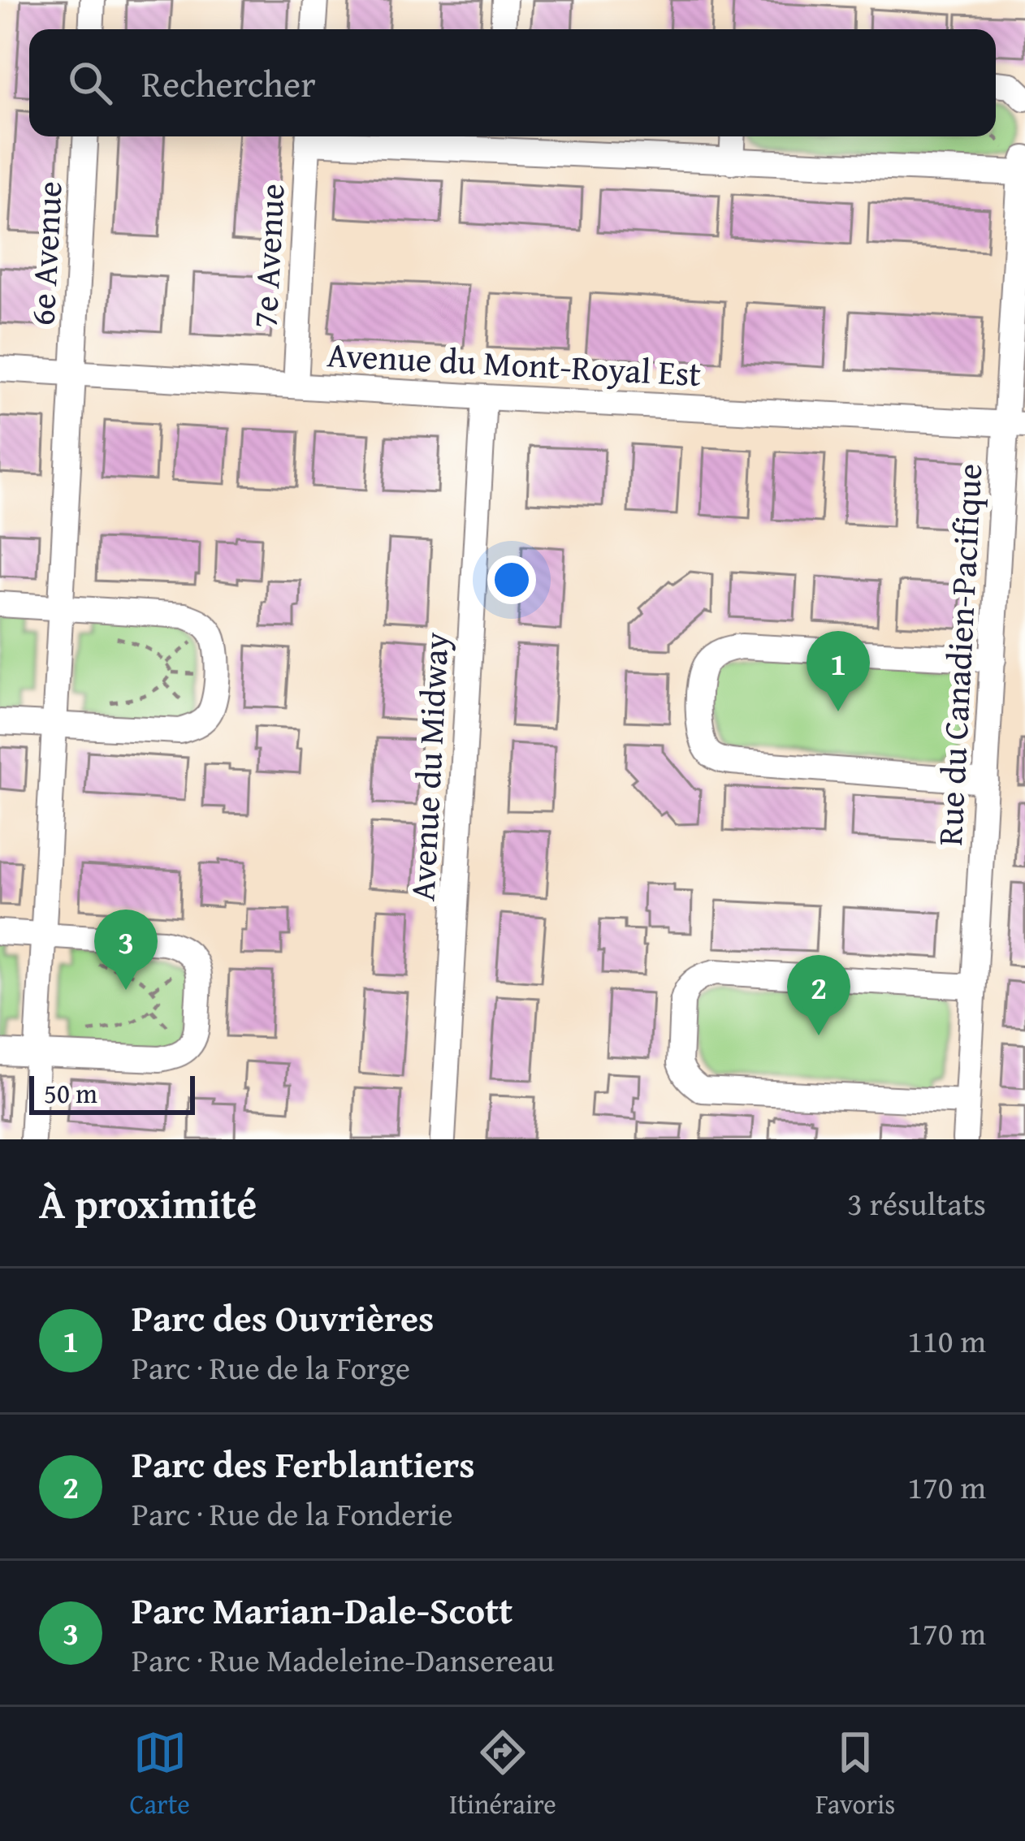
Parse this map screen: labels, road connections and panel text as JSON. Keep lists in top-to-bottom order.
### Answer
{
  "streets": {
    "street": [
      "6e Avenue",
      "7e Avenue",
      "Avenue du Mont-Royal Est",
      "Rue du Canadien-Pacifique",
      "Avenue du Midway"
    ]
  },
  "crossings": [
    ["6e Avenue", "Avenue du Mont-Royal Est"],
    ["7e Avenue", "Avenue du Mont-Royal Est"],
    ["Avenue du Mont-Royal Est", "Rue du Canadien-Pacifique"],
    ["Avenue du Mont-Royal Est", "Avenue du Midway"]
  ],
  "scale_bar": "50 m",
  "page": {
    "search": "Rechercher",
    "pins": ["1", "3", "2"],
    "scale": "50 m",
    "heading": ["À proximité", "3 résultats"],
    "list": [
      {
        "mark": "1",
        "name": "Parc des Ouvrières",
        "note": "Parc · Rue de la Forge",
        "value": "110 m"
      },
      {
        "mark": "2",
        "name": "Parc des Ferblantiers",
        "note": "Parc · Rue de la Fonderie",
        "value": "170 m"
      },
      {
        "mark": "3",
        "name": "Parc Marian-Dale-Scott",
        "note": "Parc · Rue Madeleine-Dansereau",
        "value": "170 m"
      }
    ],
    "nav": ["Carte", "Itinéraire", "Favoris"]
  }
}
